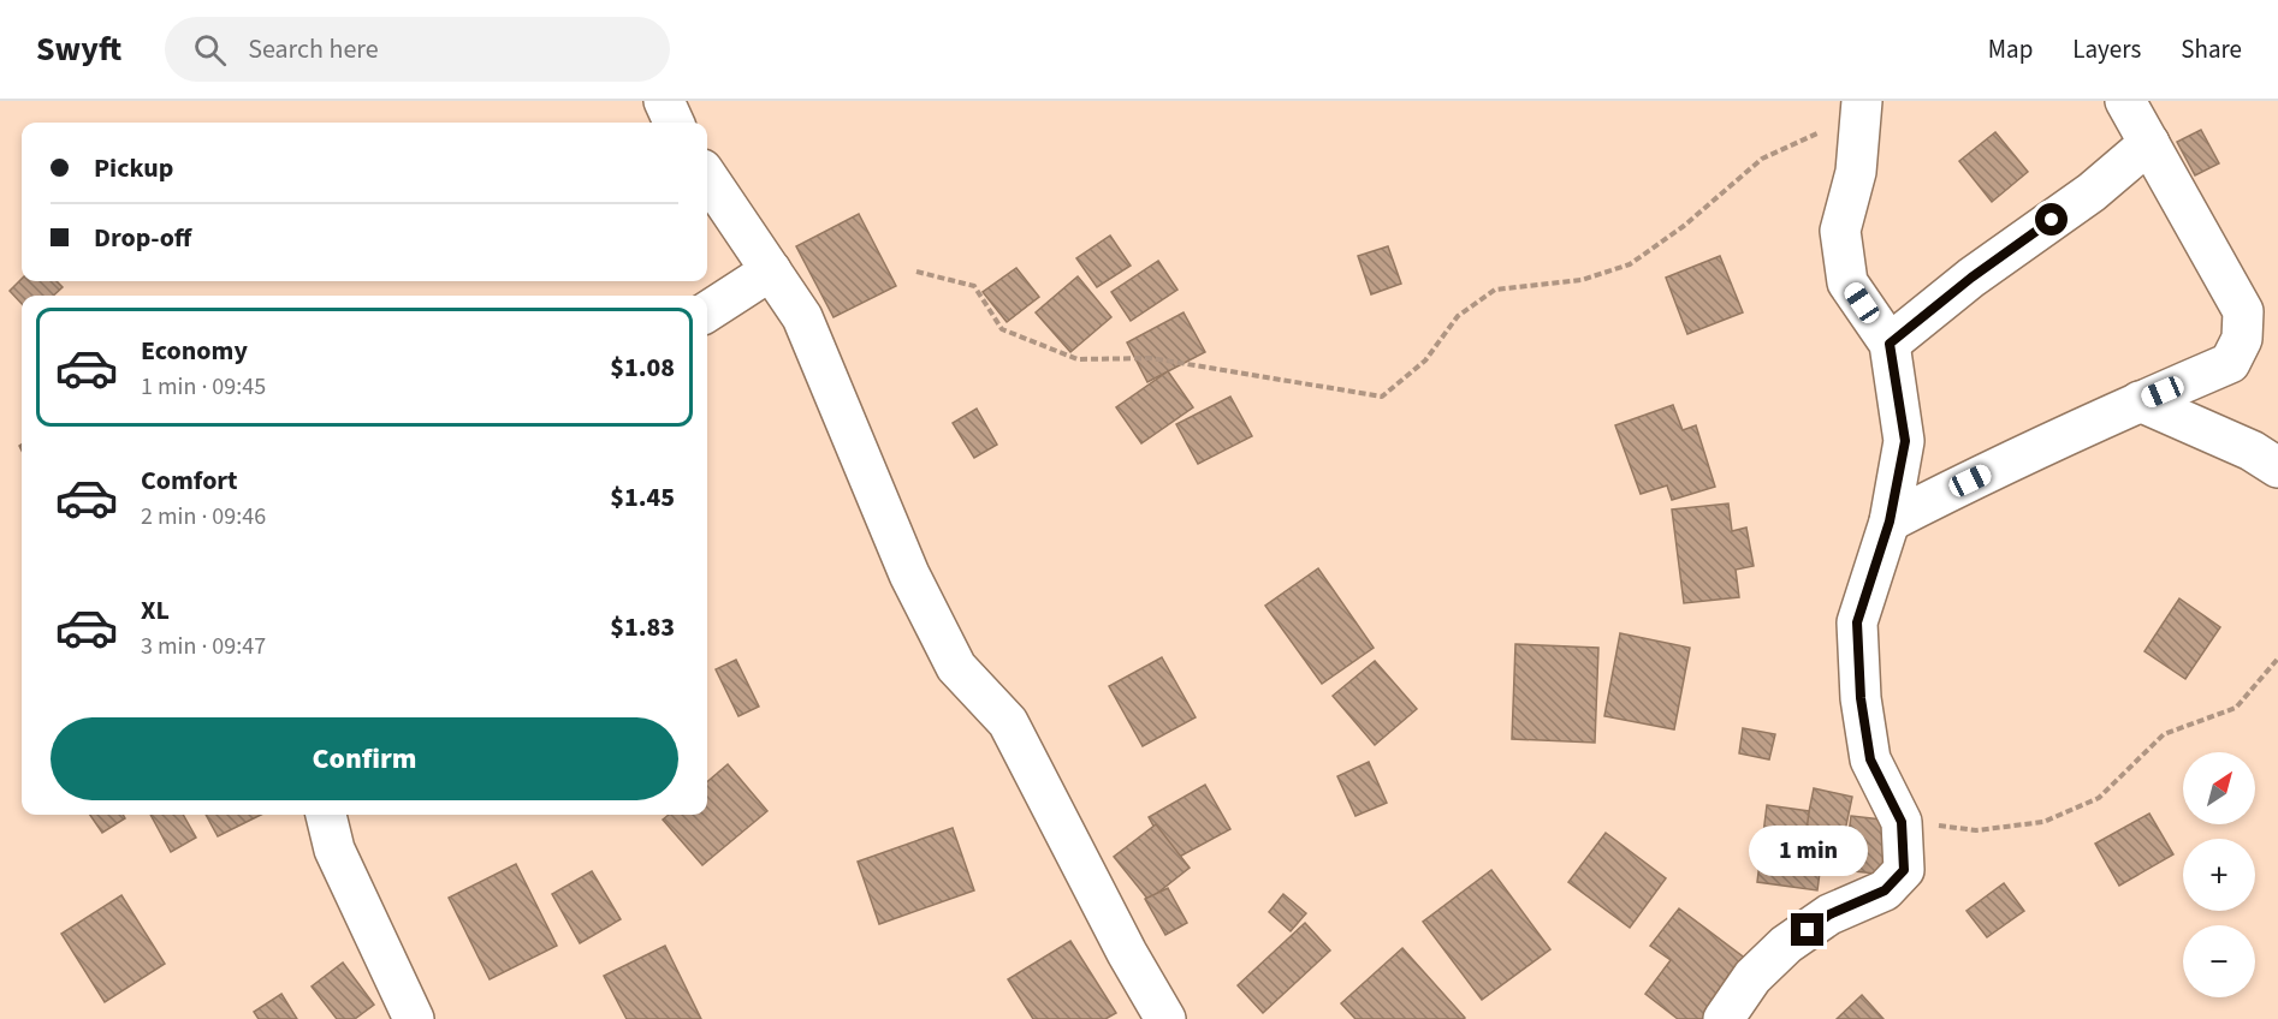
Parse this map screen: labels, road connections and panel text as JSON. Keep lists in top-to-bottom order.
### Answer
{
  "north": "top right",
  "page": {
    "header": "Swyft",
    "search": "Search here",
    "nav": ["Map", "Layers", "Share"],
    "banner": ["Pickup", "Drop-off"],
    "list": [
      {
        "name": "Economy",
        "note": "1 min · 09:45",
        "value": "$1.08"
      },
      {
        "name": "Comfort",
        "note": "2 min · 09:46",
        "value": "$1.45"
      },
      {
        "name": "XL",
        "note": "3 min · 09:47",
        "value": "$1.83"
      }
    ],
    "buttons": "Confirm",
    "map_buttons": ["+", "−"],
    "bubble": "1 min"
  }
}
